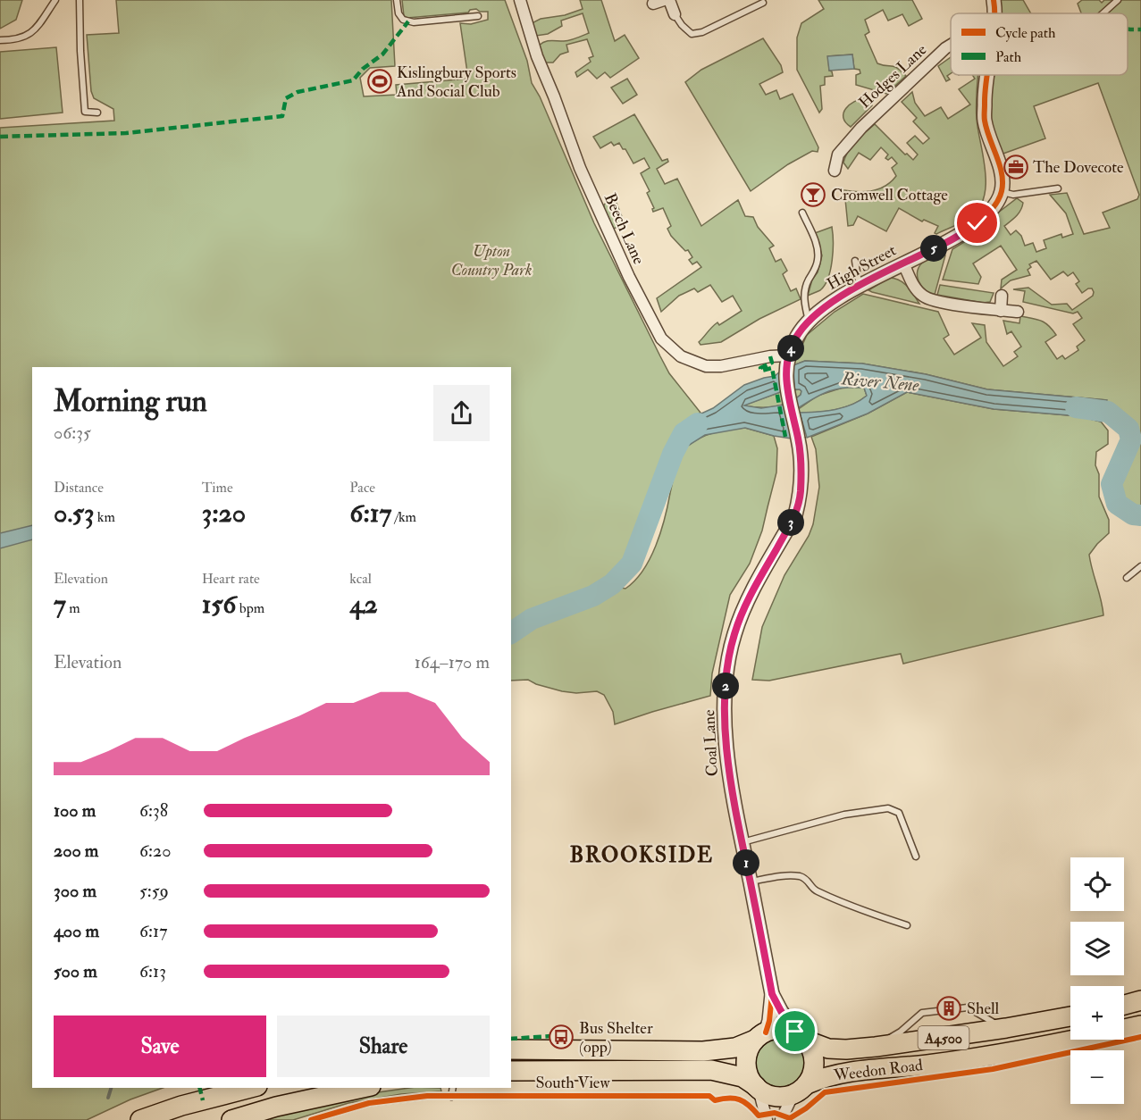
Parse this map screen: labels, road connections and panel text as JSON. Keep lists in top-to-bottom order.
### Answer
{
  "streets": {
    "highway": ["A4500", "Weedon Road"],
    "street": [
      "Hodges Lane",
      "Beech Lane",
      "High Street",
      "Coal Lane"
    ],
    "lane": ["South View"]
  },
  "crossings": [
    ["Beech Lane", "High Street"],
    ["Beech Lane", "Coal Lane"],
    ["High Street", "Coal Lane"],
    ["Coal Lane", "Weedon Road"]
  ],
  "districts": ["BROOKSIDE"],
  "water": ["River Nene"],
  "parks": ["Upton Country Park"],
  "places": {
    "sports": ["Kislingbury Sports And Social Club"],
    "office": ["The Dovecote"],
    "bar": ["Cromwell Cottage"],
    "building": ["Shell"],
    "bus stop": ["Bus Shelter (opp)"]
  },
  "legend": ["Cycle path", "Path"],
  "page": {
    "pins": [
      "5",
      "4",
      "3",
      "2",
      "1"
    ],
    "heading": ["Morning run", "06:35"],
    "stats": [
      ["Distance", "0.53 km"],
      ["Time", "3:20"],
      ["Pace", "6:17 /km"],
      ["Elevation", "7 m"],
      ["Heart rate", "156 bpm"],
      ["kcal", "42"]
    ],
    "chart": ["Elevation", "164–170 m"],
    "list": [
      {
        "name": "100 m",
        "note": "6:38"
      },
      {
        "name": "200 m",
        "note": "6:20"
      },
      {
        "name": "300 m",
        "note": "5:59"
      },
      {
        "name": "400 m",
        "note": "6:17"
      },
      {
        "name": "500 m",
        "note": "6:13"
      }
    ],
    "map_buttons": ["+", "−"],
    "buttons": ["Save", "Share"]
  }
}
